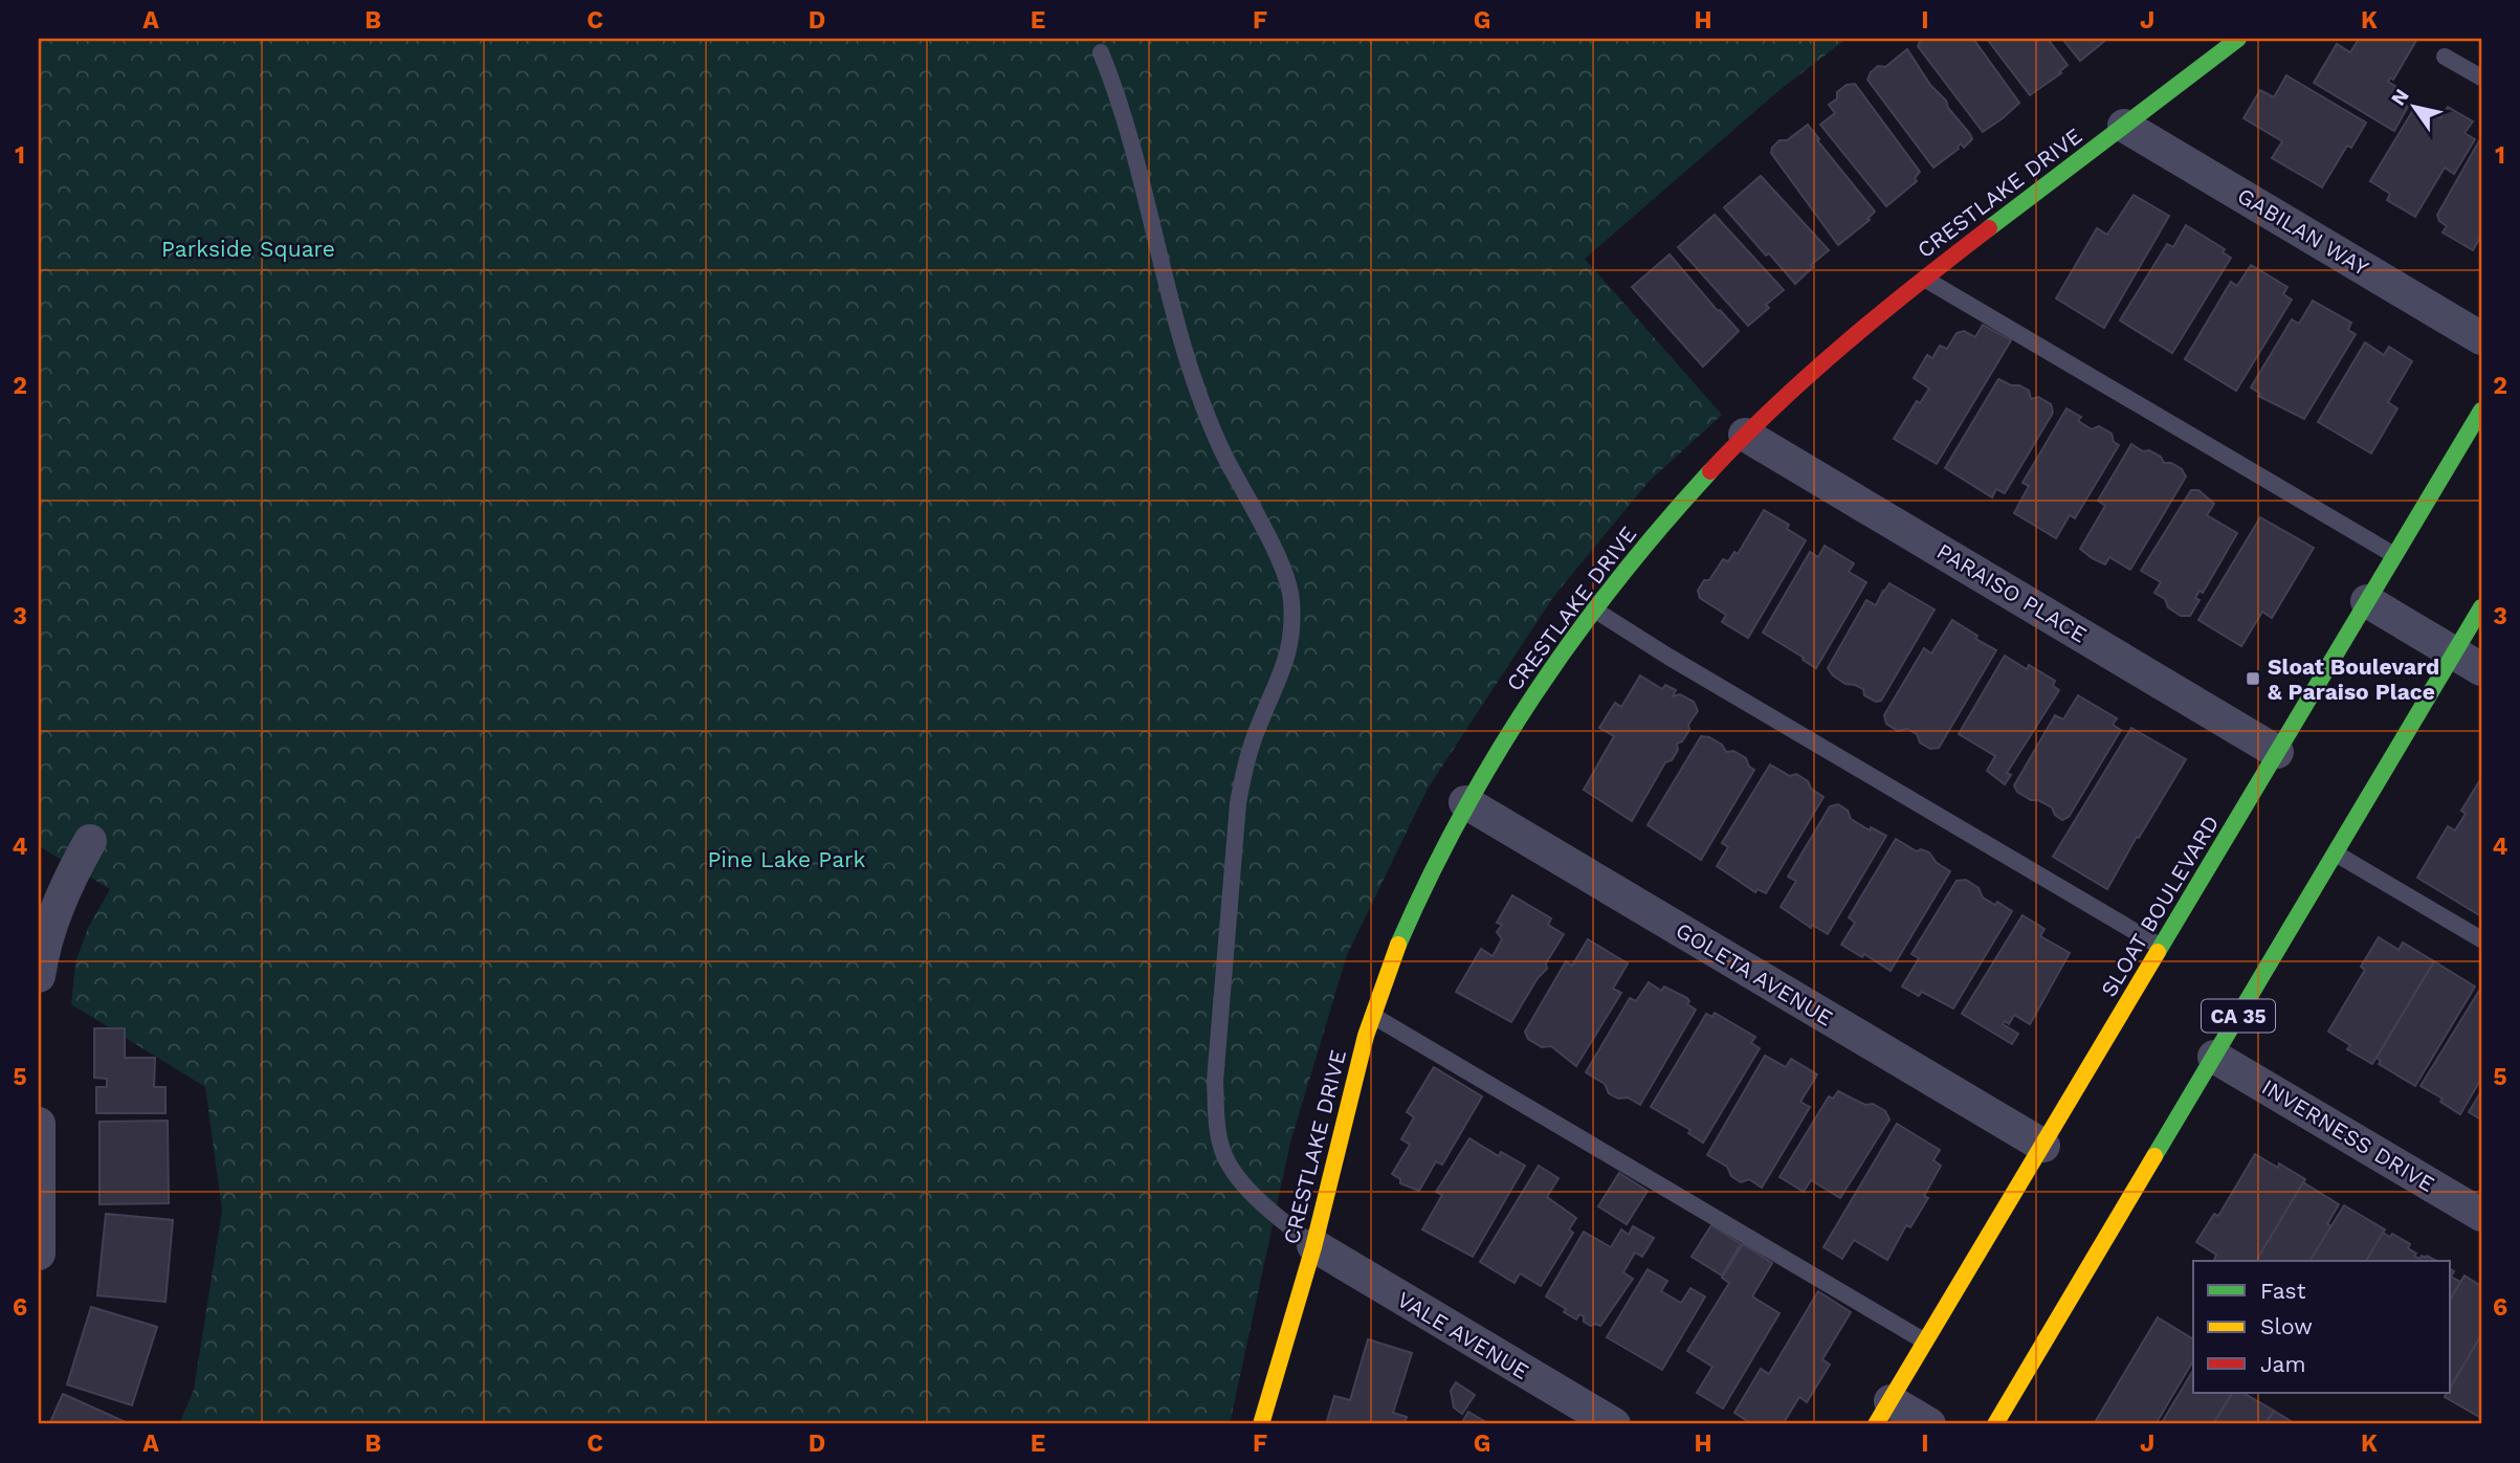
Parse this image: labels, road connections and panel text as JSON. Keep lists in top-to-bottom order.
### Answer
{
  "streets": {
    "main road": ["CRESTLAKE DRIVE", "SLOAT BOULEVARD", "CA 35"],
    "street": [
      "GABILAN WAY",
      "PARAISO PLACE",
      "GOLETA AVENUE",
      "INVERNESS DRIVE",
      "VALE AVENUE"
    ]
  },
  "crossings": [
    ["CRESTLAKE DRIVE", "GABILAN WAY"],
    ["CRESTLAKE DRIVE", "PARAISO PLACE"],
    ["CRESTLAKE DRIVE", "GOLETA AVENUE"],
    ["CRESTLAKE DRIVE", "VALE AVENUE"],
    ["PARAISO PLACE", "SLOAT BOULEVARD"],
    ["SLOAT BOULEVARD", "GOLETA AVENUE"],
    ["CA 35", "INVERNESS DRIVE"]
  ],
  "parks": ["Parkside Square", "Pine Lake Park"],
  "places": {
    "transit": ["Sloat Boulevard & Paraiso Place"]
  },
  "legend": ["Fast", "Slow", "Jam"],
  "north": "top left",
  "grid": {
    "columns": [
      "A",
      "B",
      "C",
      "D",
      "E",
      "F",
      "G",
      "H",
      "I",
      "J",
      "K"
    ],
    "rows": [
      "1",
      "2",
      "3",
      "4",
      "5",
      "6"
    ]
  }
}
